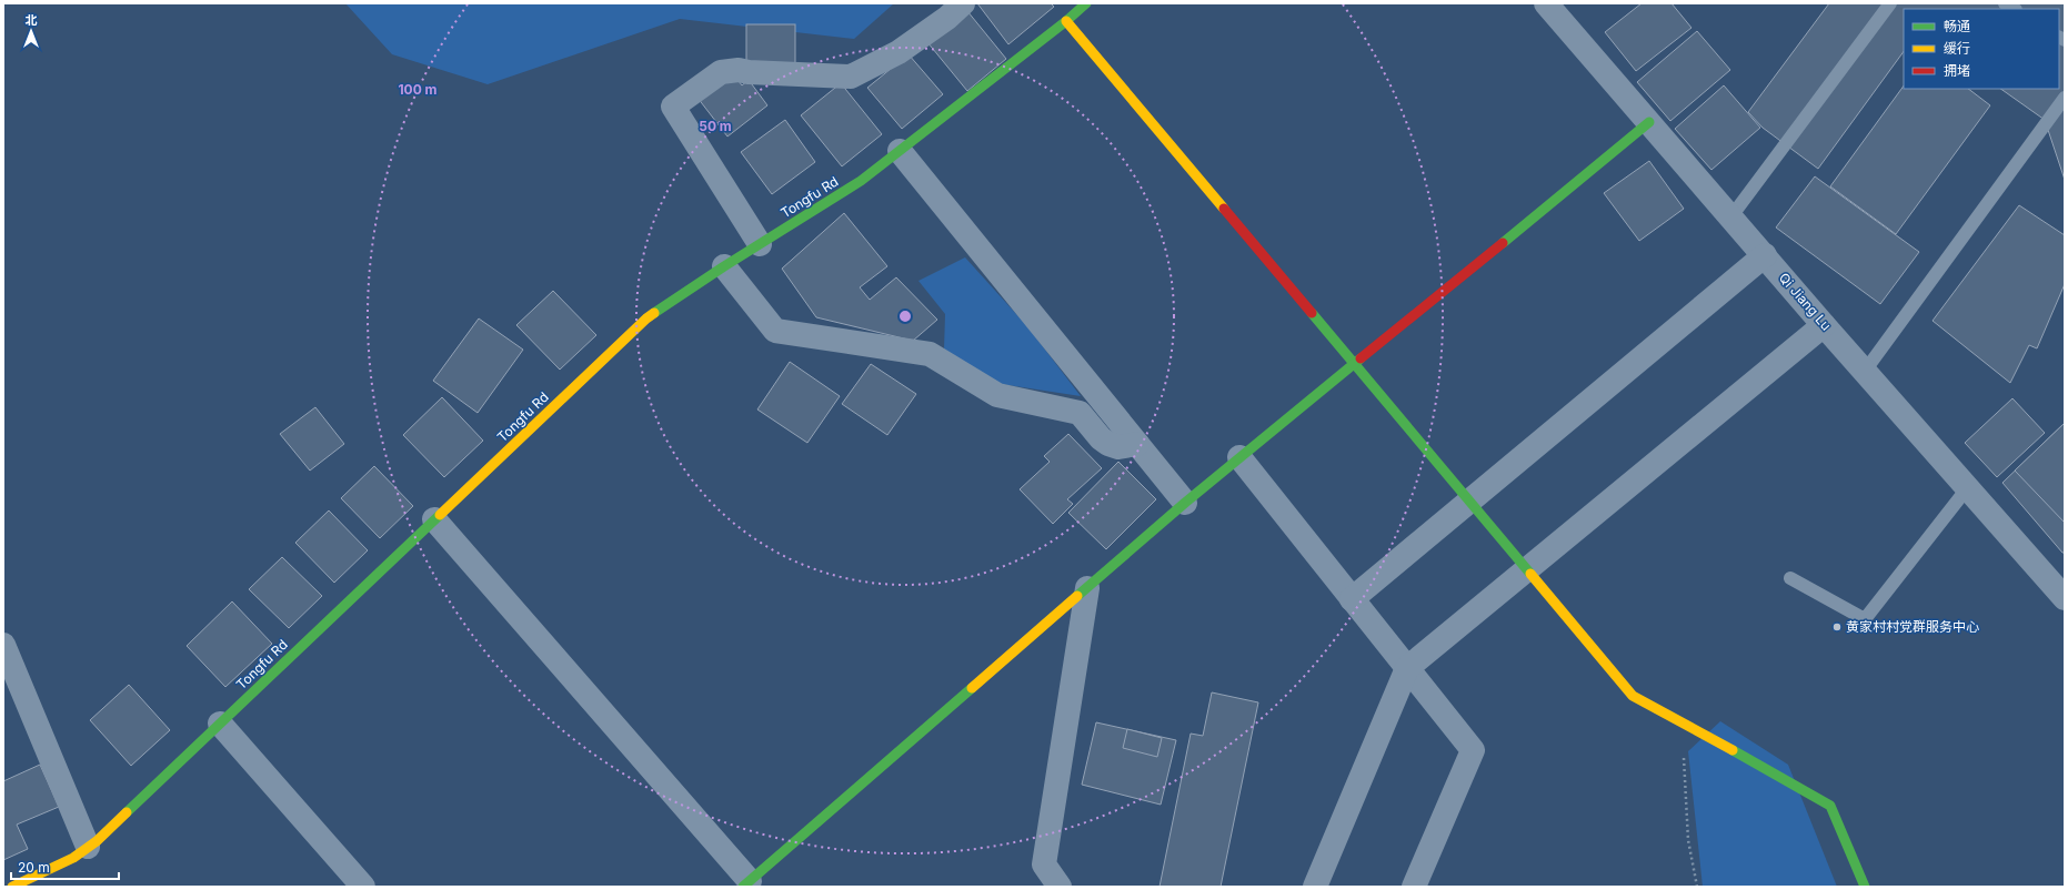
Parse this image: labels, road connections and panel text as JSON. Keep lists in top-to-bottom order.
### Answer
{
  "streets": {
    "street": ["Tongfu Rd", "Qi Jiang Lu"]
  },
  "places": ["黄家村村党群服务中心"],
  "legend": ["畅通", "缓行", "拥堵"],
  "scale_bar": "20 m",
  "north": "top",
  "rings": ["100 m", "50 m"]
}
